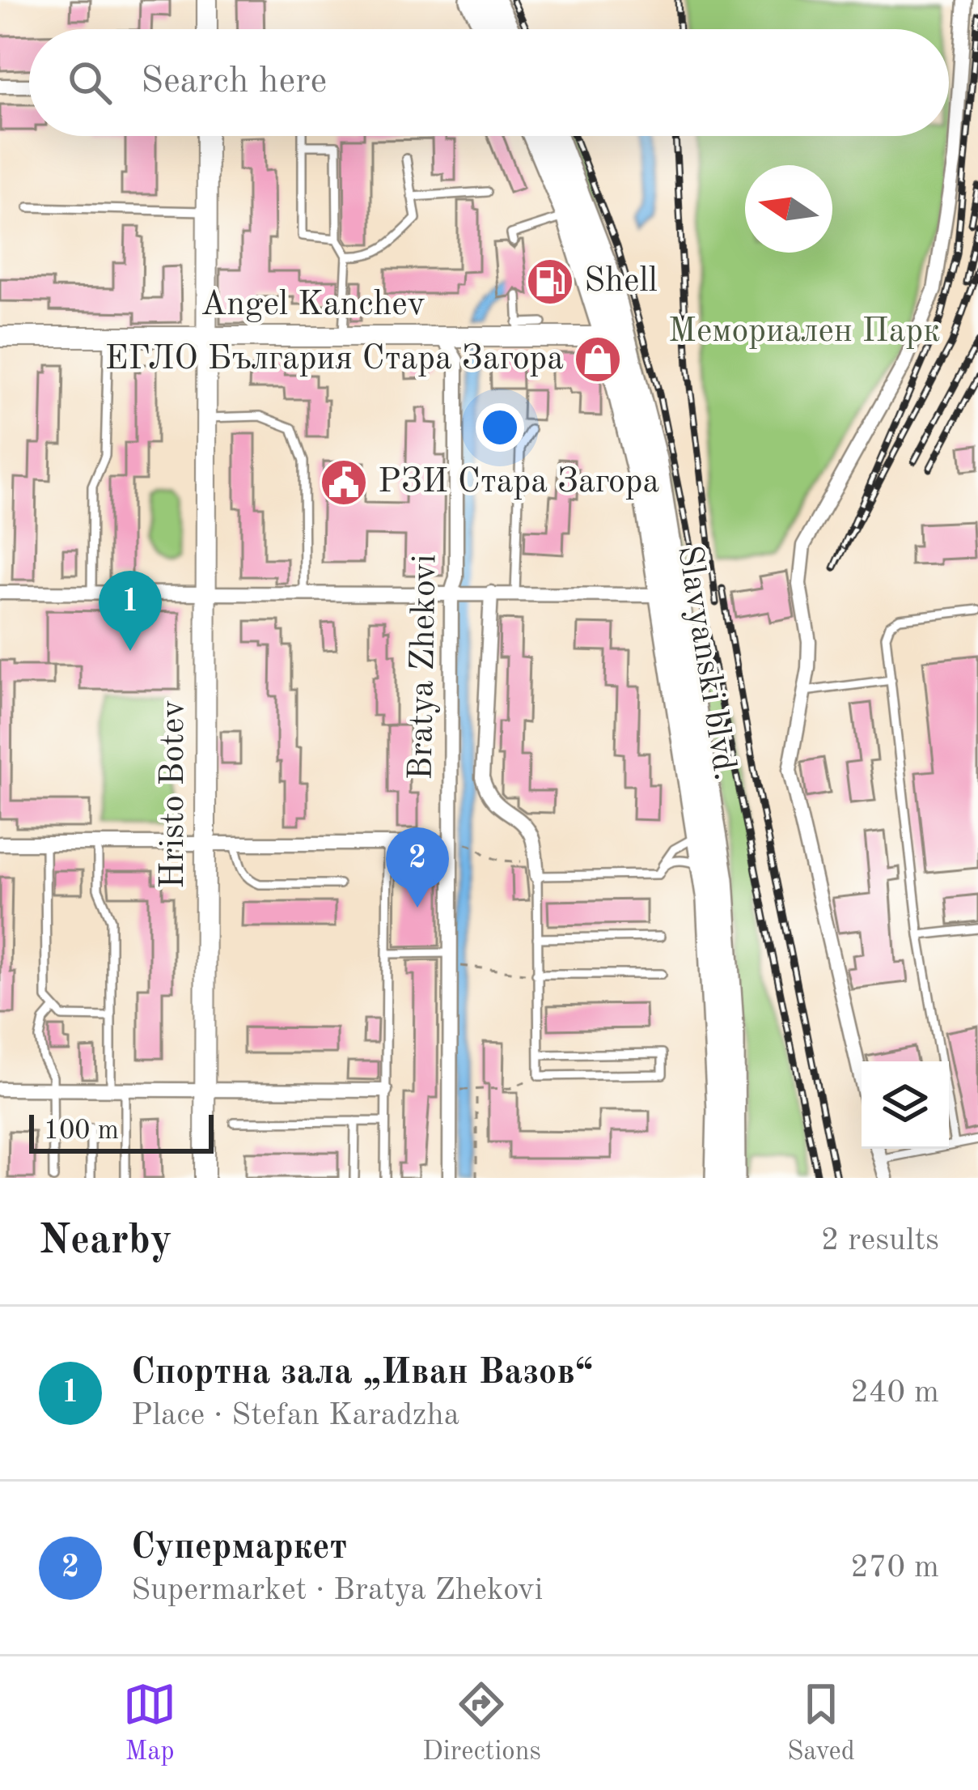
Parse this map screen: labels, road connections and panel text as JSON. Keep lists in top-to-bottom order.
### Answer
{
  "streets": {
    "main road": ["Slavyanski blvd."],
    "street": ["Angel Kanchev", "Bratya Zhekovi", "Hristo Botev"]
  },
  "crossings": [
    ["Angel Kanchev", "Slavyanski blvd."],
    ["Angel Kanchev", "Bratya Zhekovi"],
    ["Angel Kanchev", "Hristo Botev"]
  ],
  "parks": ["Мемориален Парк"],
  "places": {
    "fuel station": ["Shell"],
    "shop": ["ЕГЛО България Стара Загора"],
    "public building": ["РЗИ Стара Загора"]
  },
  "scale_bar": "100 m",
  "north": "left",
  "page": {
    "search": "Search here",
    "pins": ["1", "2"],
    "scale": "100 m",
    "heading": ["Nearby", "2 results"],
    "list": [
      {
        "mark": "1",
        "name": "Спортна зала „Иван Вазов“",
        "note": "Place · Stefan Karadzha",
        "value": "240 m"
      },
      {
        "mark": "2",
        "name": "Супермаркет",
        "note": "Supermarket · Bratya Zhekovi",
        "value": "270 m"
      }
    ],
    "nav": ["Map", "Directions", "Saved"]
  }
}
